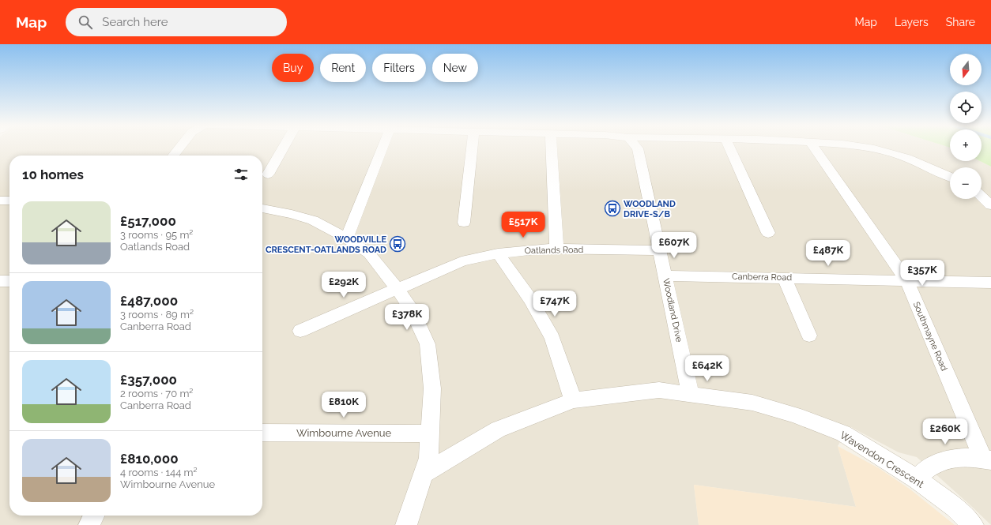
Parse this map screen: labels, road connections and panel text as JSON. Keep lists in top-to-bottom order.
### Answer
{
  "streets": {
    "street": [
      "Oatlands Road",
      "Canberra Road",
      "Woodland Drive",
      "Southmayne Road",
      "Wimbourne Avenue",
      "Wavendon Crescent"
    ]
  },
  "crossings": [
    ["Oatlands Road", "Woodland Drive"],
    ["Canberra Road", "Woodland Drive"],
    ["Canberra Road", "Southmayne Road"],
    ["Woodland Drive", "Wavendon Crescent"]
  ],
  "places": {
    "bus stop": ["WOODLAND DRIVE-S/B", "WOODVILLE CRESCENT-OATLANDS ROAD"]
  },
  "north": "bottom",
  "page": {
    "header": "Map",
    "search": "Search here",
    "nav": ["Map", "Layers", "Share"],
    "map_buttons": ["+", "−"],
    "chip": [
      "Buy",
      "Rent",
      "Filters",
      "New"
    ],
    "heading": "10 homes",
    "list": [
      {
        "name": "£517,000",
        "note": "3 rooms · 95 m² · Oatlands Road"
      },
      {
        "name": "£487,000",
        "note": "3 rooms · 89 m² · Canberra Road"
      },
      {
        "name": "£357,000",
        "note": "2 rooms · 70 m² · Canberra Road"
      },
      {
        "name": "£810,000",
        "note": "4 rooms · 144 m² · Wimbourne Avenue"
      }
    ],
    "price": [
      "£517K",
      "£607K",
      "£487K",
      "£357K",
      "£292K",
      "£747K",
      "£378K",
      "£642K",
      "£810K",
      "£260K"
    ]
  }
}
